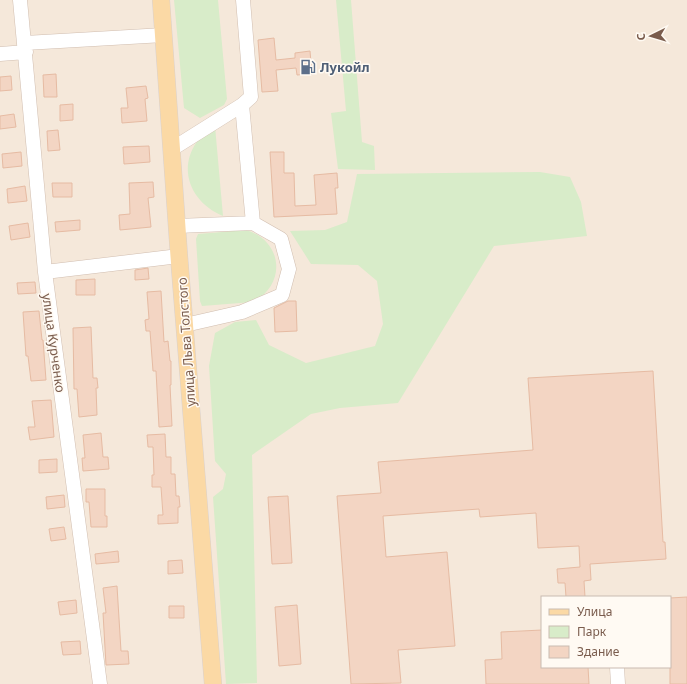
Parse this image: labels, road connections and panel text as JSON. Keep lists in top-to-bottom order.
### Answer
{
  "streets": {
    "main road": ["улица Льва Толстого"],
    "street": ["улица Курченко"]
  },
  "places": {
    "fuel station": ["Лукойл"]
  },
  "legend": ["Улица", "Парк", "Здание"],
  "north": "left"
}
